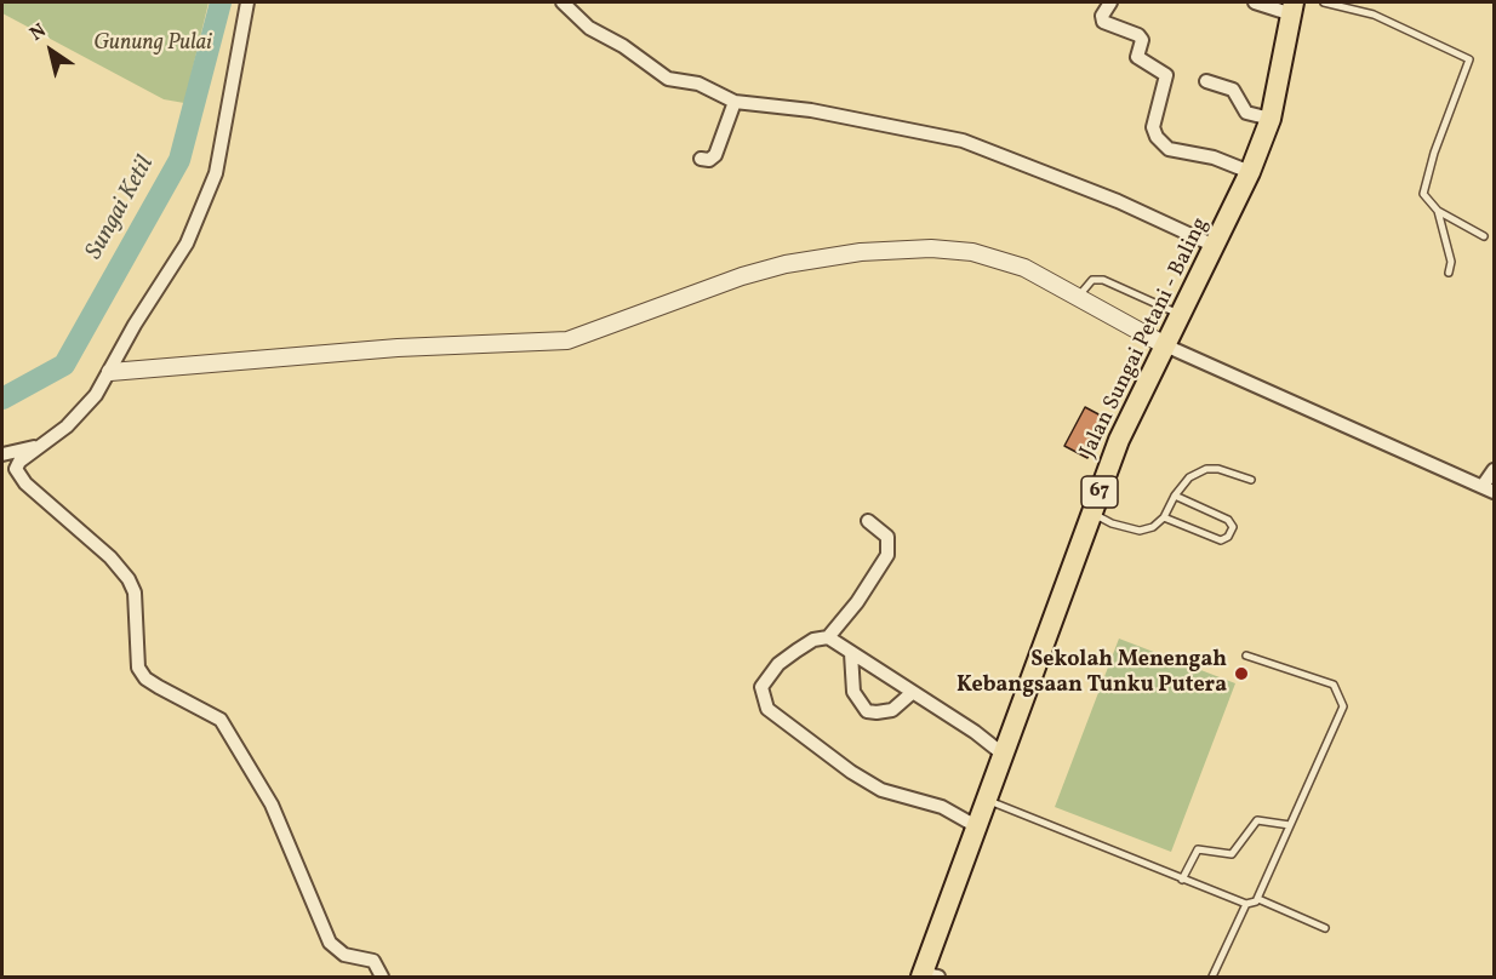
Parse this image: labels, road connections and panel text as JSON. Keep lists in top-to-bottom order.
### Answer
{
  "streets": {
    "main road": ["Jalan Sungai Petani - Baling", "67"]
  },
  "water": ["Sungai Ketil"],
  "parks": ["Gunung Pulai"],
  "places": ["Sekolah Menengah Kebangsaan Tunku Putera"],
  "north": "top left"
}
